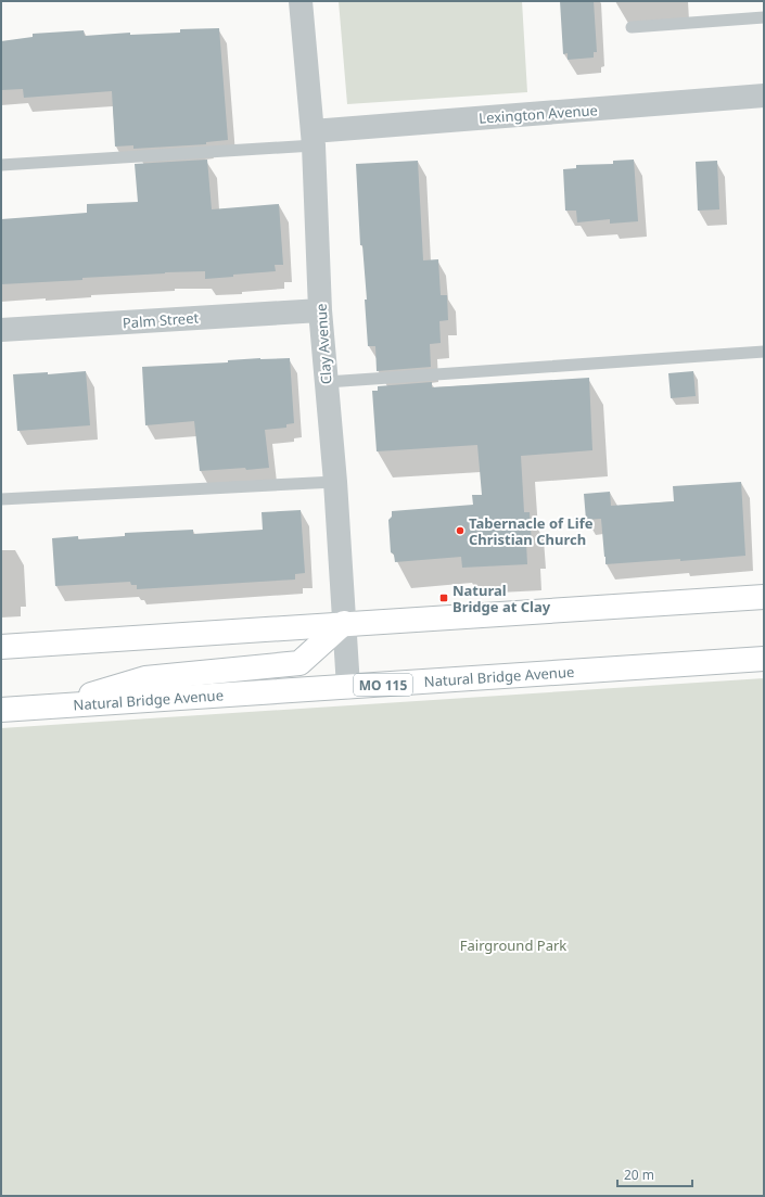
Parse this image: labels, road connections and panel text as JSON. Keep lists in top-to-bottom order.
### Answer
{
  "streets": {
    "main road": ["Natural Bridge Avenue", "MO 115"],
    "street": ["Lexington Avenue", "Palm Street", "Clay Avenue"]
  },
  "crossings": [
    ["Lexington Avenue", "Clay Avenue"],
    ["Palm Street", "Clay Avenue"],
    ["Clay Avenue", "Natural Bridge Avenue"]
  ],
  "parks": ["Fairground Park"],
  "places": {
    "other": ["Tabernacle of Life Christian Church"],
    "transit": ["Natural Bridge at Clay"]
  },
  "scale_bar": "20 m"
}
